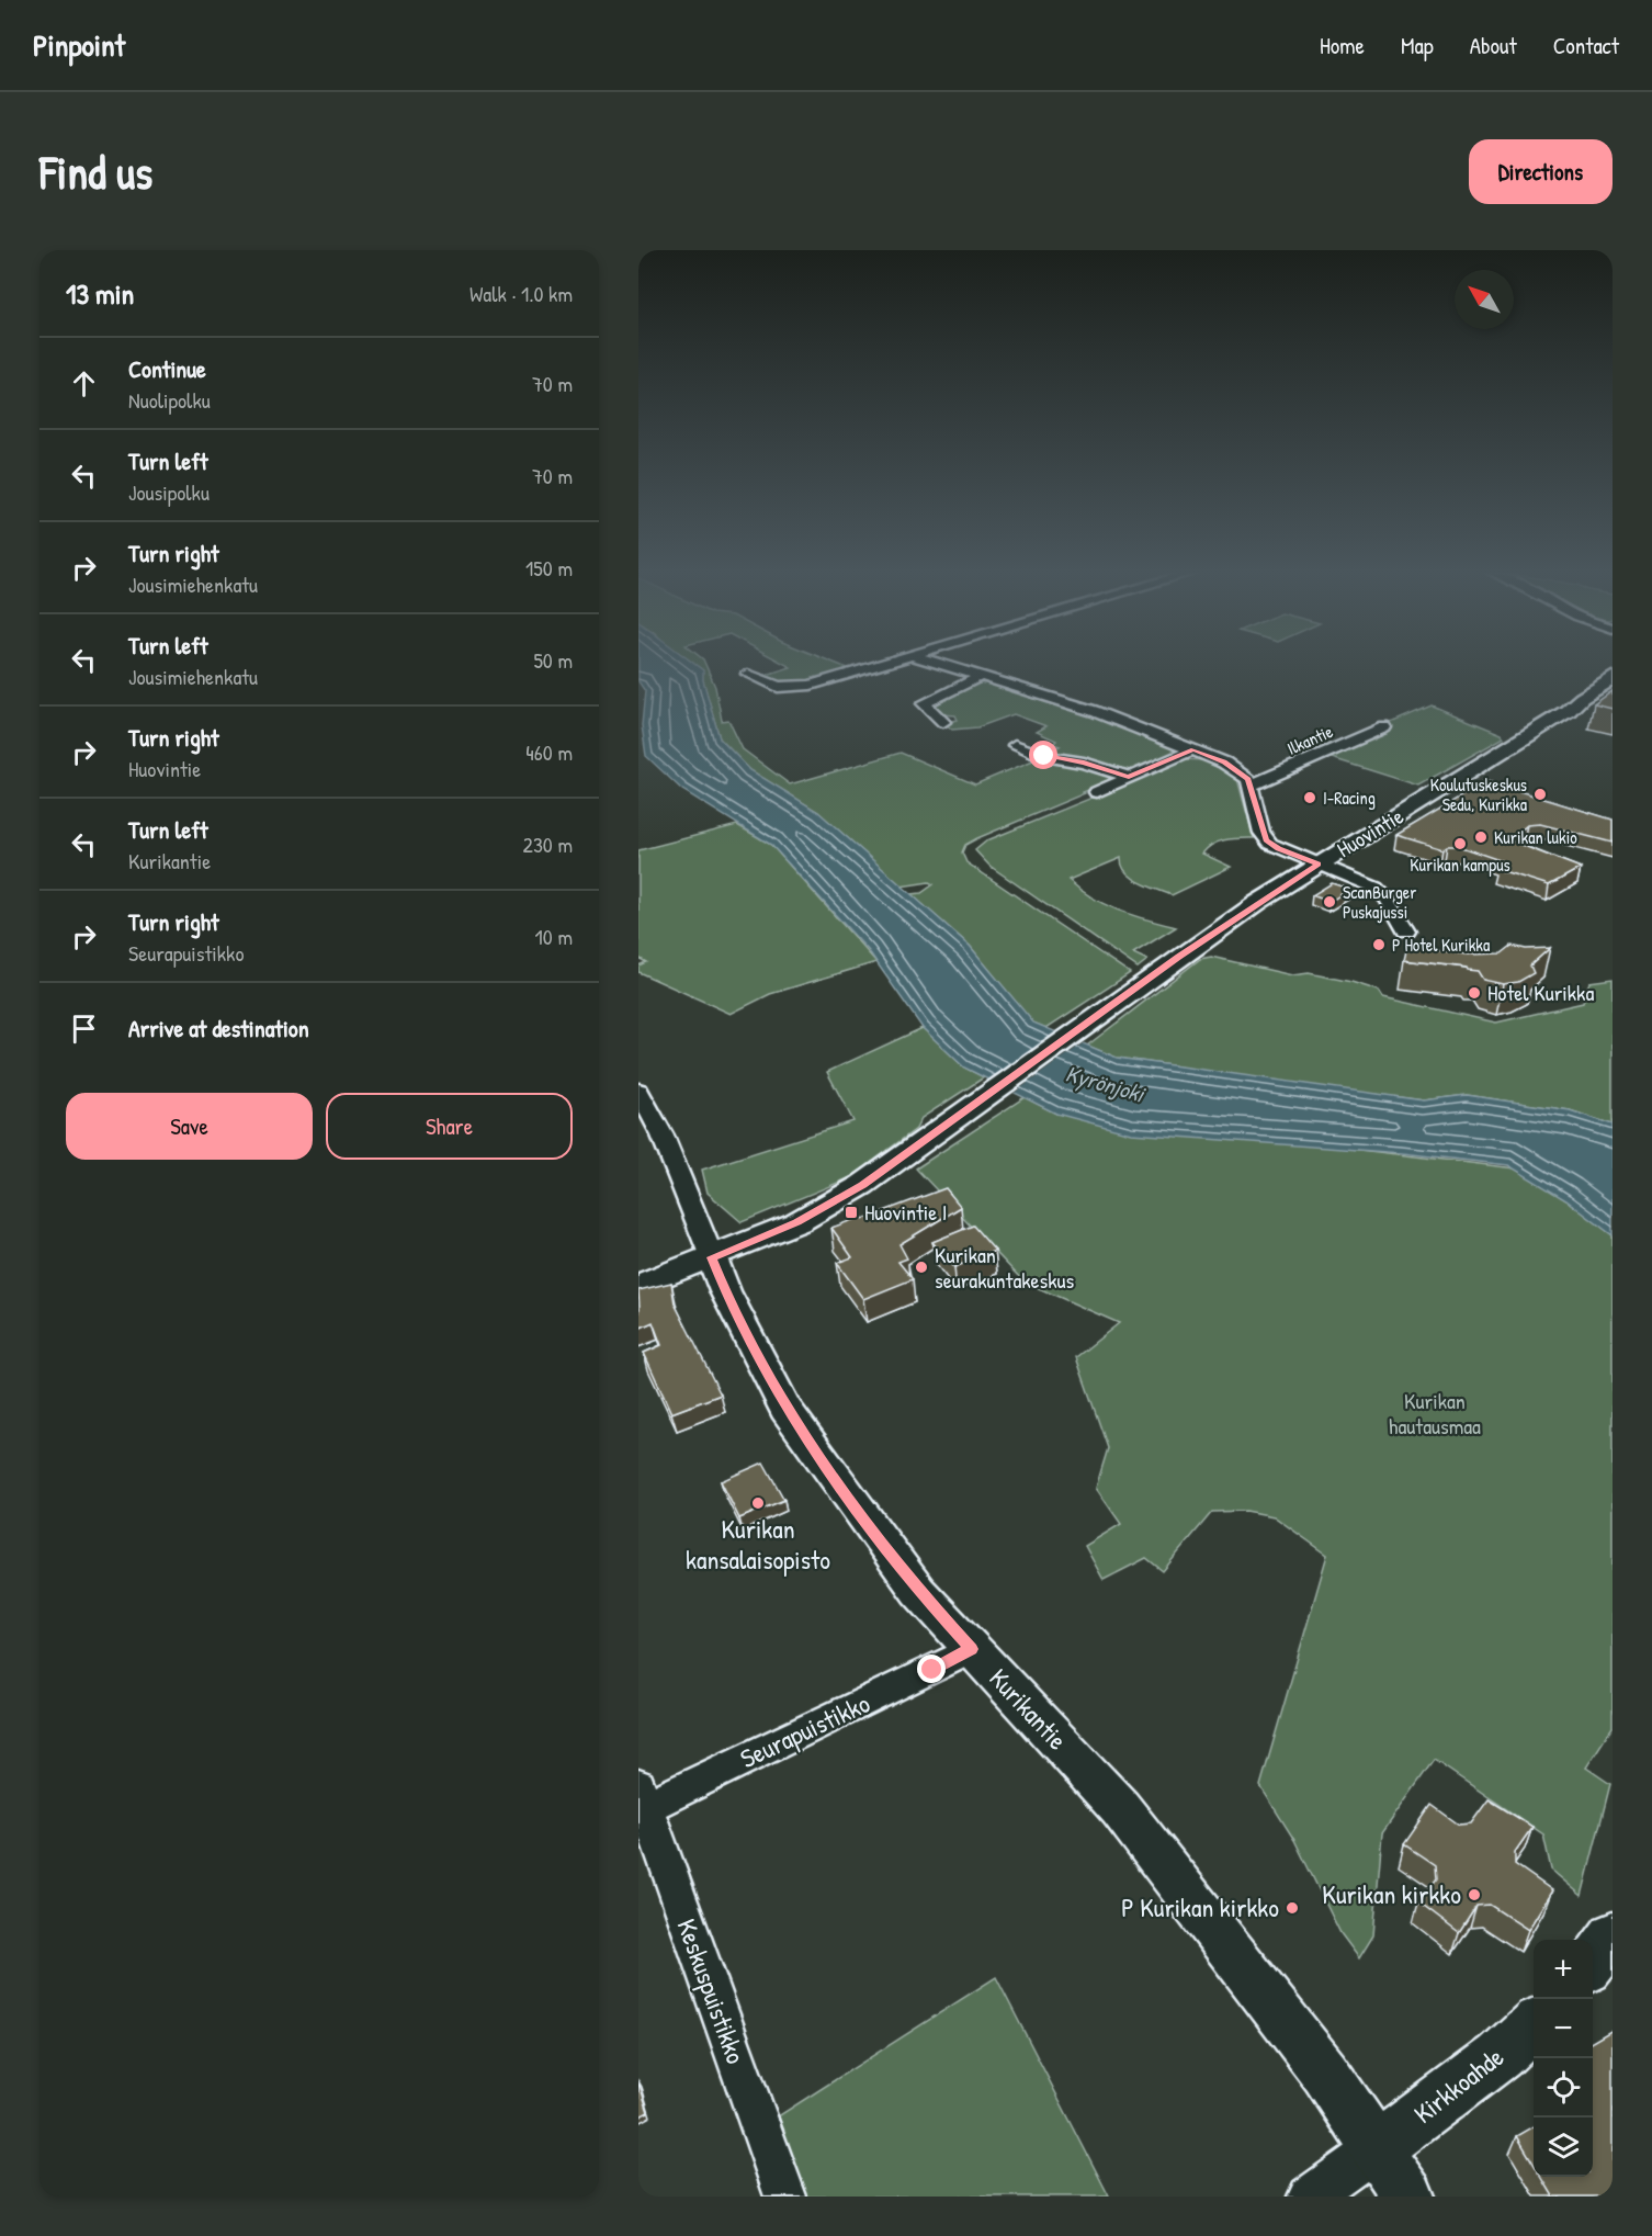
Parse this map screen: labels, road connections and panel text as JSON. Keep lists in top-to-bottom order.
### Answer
{
  "streets": {
    "main road": ["Huovintie", "Kurikantie", "Kirkkoahde"],
    "street": ["Ilkantie", "Seurapuistikko", "Keskuspuistikko"]
  },
  "crossings": [
    ["Huovintie", "Kurikantie"],
    ["Kurikantie", "Seurapuistikko"],
    ["Kurikantie", "Kirkkoahde"],
    ["Seurapuistikko", "Keskuspuistikko"]
  ],
  "water": ["Kyrönjoki"],
  "parks": ["Kurikan hautausmaa"],
  "places": {
    "other": [
      "Koulutuskeskus Sedu, Kurikka",
      "I-Racing",
      "Kurikan lukio",
      "Kurikan kampus",
      "ScanBurger Puskajussi",
      "P Hotel Kurikka",
      "Hotel Kurikka",
      "Kurikan seurakuntakeskus",
      "Kurikan kansalaisopisto",
      "Kurikan kirkko",
      "P Kurikan kirkko"
    ],
    "transit": ["Huovintie I"]
  },
  "north": "top left",
  "page": {
    "header": "Pinpoint",
    "nav": [
      "Home",
      "Map",
      "About",
      "Contact"
    ],
    "buttons": [
      "Directions",
      ["Save", "Share"]
    ],
    "title": "Find us",
    "heading": ["13 min", "Walk · 1.0 km"],
    "list": [
      ["Continue", "Nuolipolku", "70 m"],
      ["Turn left", "Jousipolku", "70 m"],
      ["Turn right", "Jousimiehenkatu", "150 m"],
      ["Turn left", "Jousimiehenkatu", "50 m"],
      ["Turn right", "Huovintie", "460 m"],
      ["Turn left", "Kurikantie", "230 m"],
      ["Turn right", "Seurapuistikko", "10 m"],
      "Arrive at destination"
    ],
    "map_buttons": ["+", "−"]
  }
}
